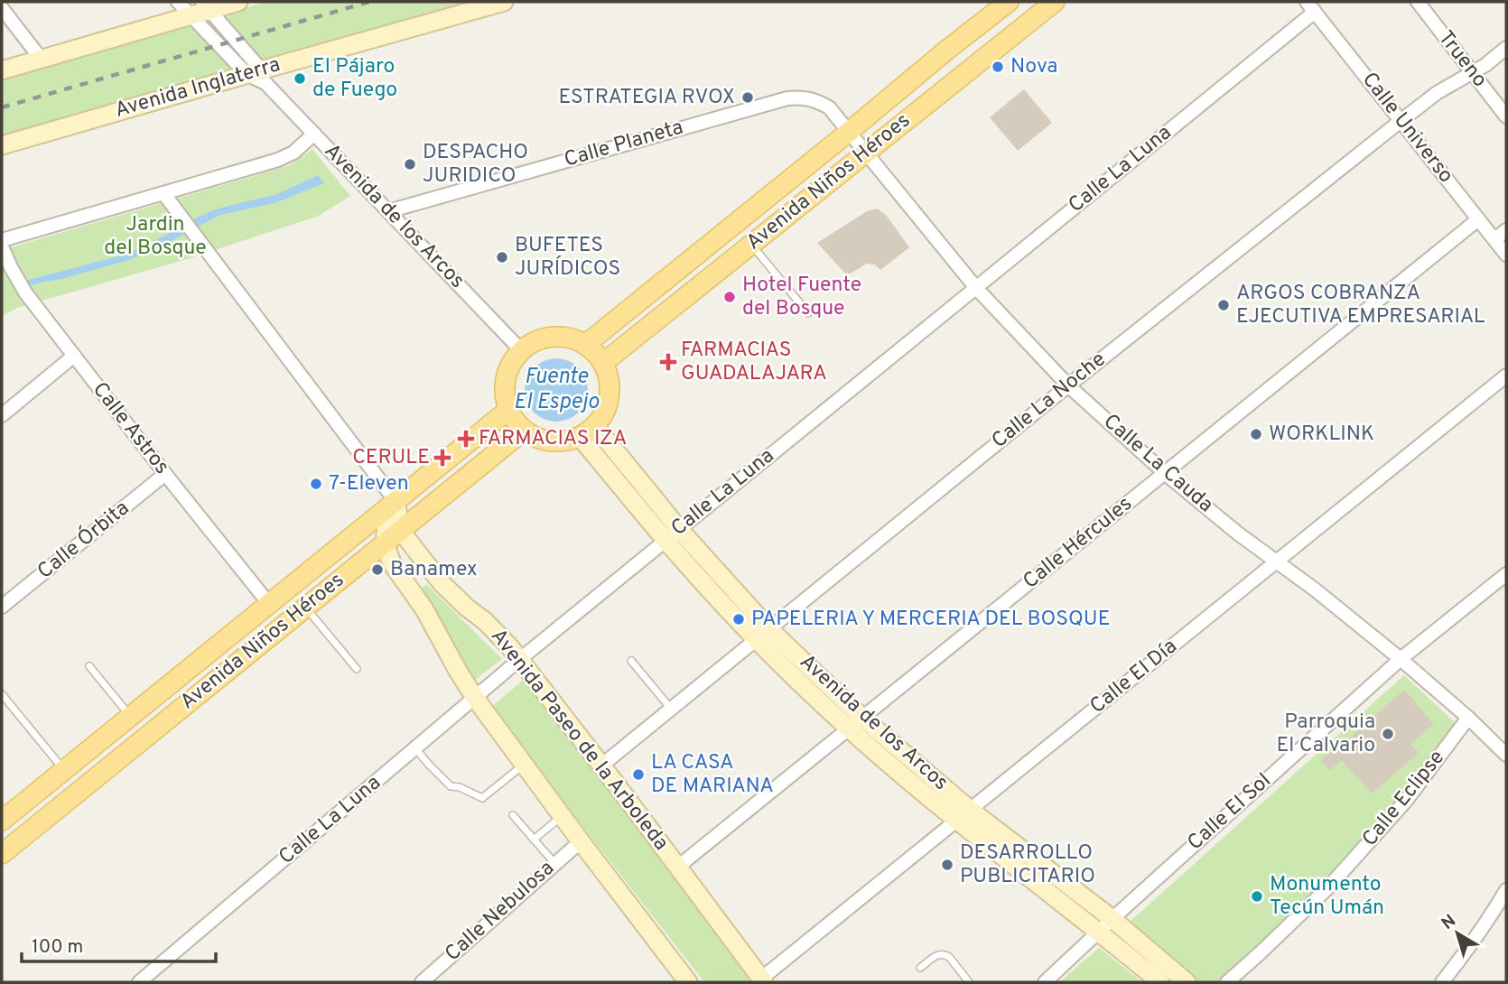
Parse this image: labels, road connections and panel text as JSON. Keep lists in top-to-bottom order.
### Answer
{
  "streets": {
    "main road": ["Avenida Niños Héroes"],
    "street": [
      "Trueno",
      "Avenida Inglaterra",
      "Calle Universo",
      "Calle Planeta",
      "Calle La Luna",
      "Avenida de los Arcos",
      "Calle La Noche",
      "Calle Astros",
      "Calle La Cauda",
      "Calle Órbita",
      "Calle Hércules",
      "Calle El Día",
      "Avenida Paseo de la Arboleda",
      "Calle Eclipse",
      "Calle El Sol",
      "Calle Nebulosa"
    ]
  },
  "crossings": [
    ["Trueno", "Calle La Noche"],
    ["Avenida Inglaterra", "Avenida de los Arcos"],
    ["Calle Universo", "Calle La Luna"],
    ["Calle Universo", "Calle La Noche"],
    ["Calle Universo", "Calle Hércules"],
    ["Calle Planeta", "Avenida Niños Héroes"],
    ["Calle Planeta", "Avenida de los Arcos"],
    ["Calle Planeta", "Calle La Cauda"],
    ["Calle La Luna", "Avenida de los Arcos"],
    ["Calle La Luna", "Calle La Cauda"],
    ["Calle La Luna", "Avenida Paseo de la Arboleda"],
    ["Avenida Niños Héroes", "Avenida de los Arcos"],
    ["Avenida Niños Héroes", "Calle Astros"],
    ["Avenida Niños Héroes", "Calle La Cauda"],
    ["Avenida Niños Héroes", "Avenida Paseo de la Arboleda"],
    ["Avenida de los Arcos", "Calle La Noche"],
    ["Avenida de los Arcos", "Calle Hércules"],
    ["Avenida de los Arcos", "Calle El Día"],
    ["Avenida de los Arcos", "Calle El Sol"],
    ["Calle La Noche", "Calle La Cauda"],
    ["Calle La Noche", "Avenida Paseo de la Arboleda"],
    ["Calle Astros", "Calle Órbita"],
    ["Calle La Cauda", "Calle Hércules"],
    ["Calle La Cauda", "Calle El Día"],
    ["Calle La Cauda", "Calle Eclipse"],
    ["Calle La Cauda", "Calle El Sol"],
    ["Calle Hércules", "Avenida Paseo de la Arboleda"],
    ["Calle El Día", "Avenida Paseo de la Arboleda"],
    ["Avenida Paseo de la Arboleda", "Calle Nebulosa"]
  ],
  "water": ["Fuente El Espejo"],
  "parks": ["Jardin del Bosque"],
  "places": {
    "other": [
      "Nova",
      "El Pájaro de Fuego",
      "ESTRATEGIA RVOX",
      "DESPACHO JURIDICO",
      "BUFETES JURÍDICOS",
      "Hotel Fuente del Bosque",
      "ARGOS COBRANZA EJECUTIVA EMPRESARIAL",
      "WORKLINK",
      "7-Eleven",
      "Banamex",
      "PAPELERIA Y MERCERIA DEL BOSQUE",
      "Parroquia El Calvario",
      "LA CASA DE MARIANA",
      "DESARROLLO PUBLICITARIO",
      "Monumento Tecún Umán"
    ],
    "health": ["FARMACIAS GUADALAJARA", "FARMACIAS IZA", "CERULE"]
  },
  "scale_bar": "100 m",
  "north": "top left"
}
